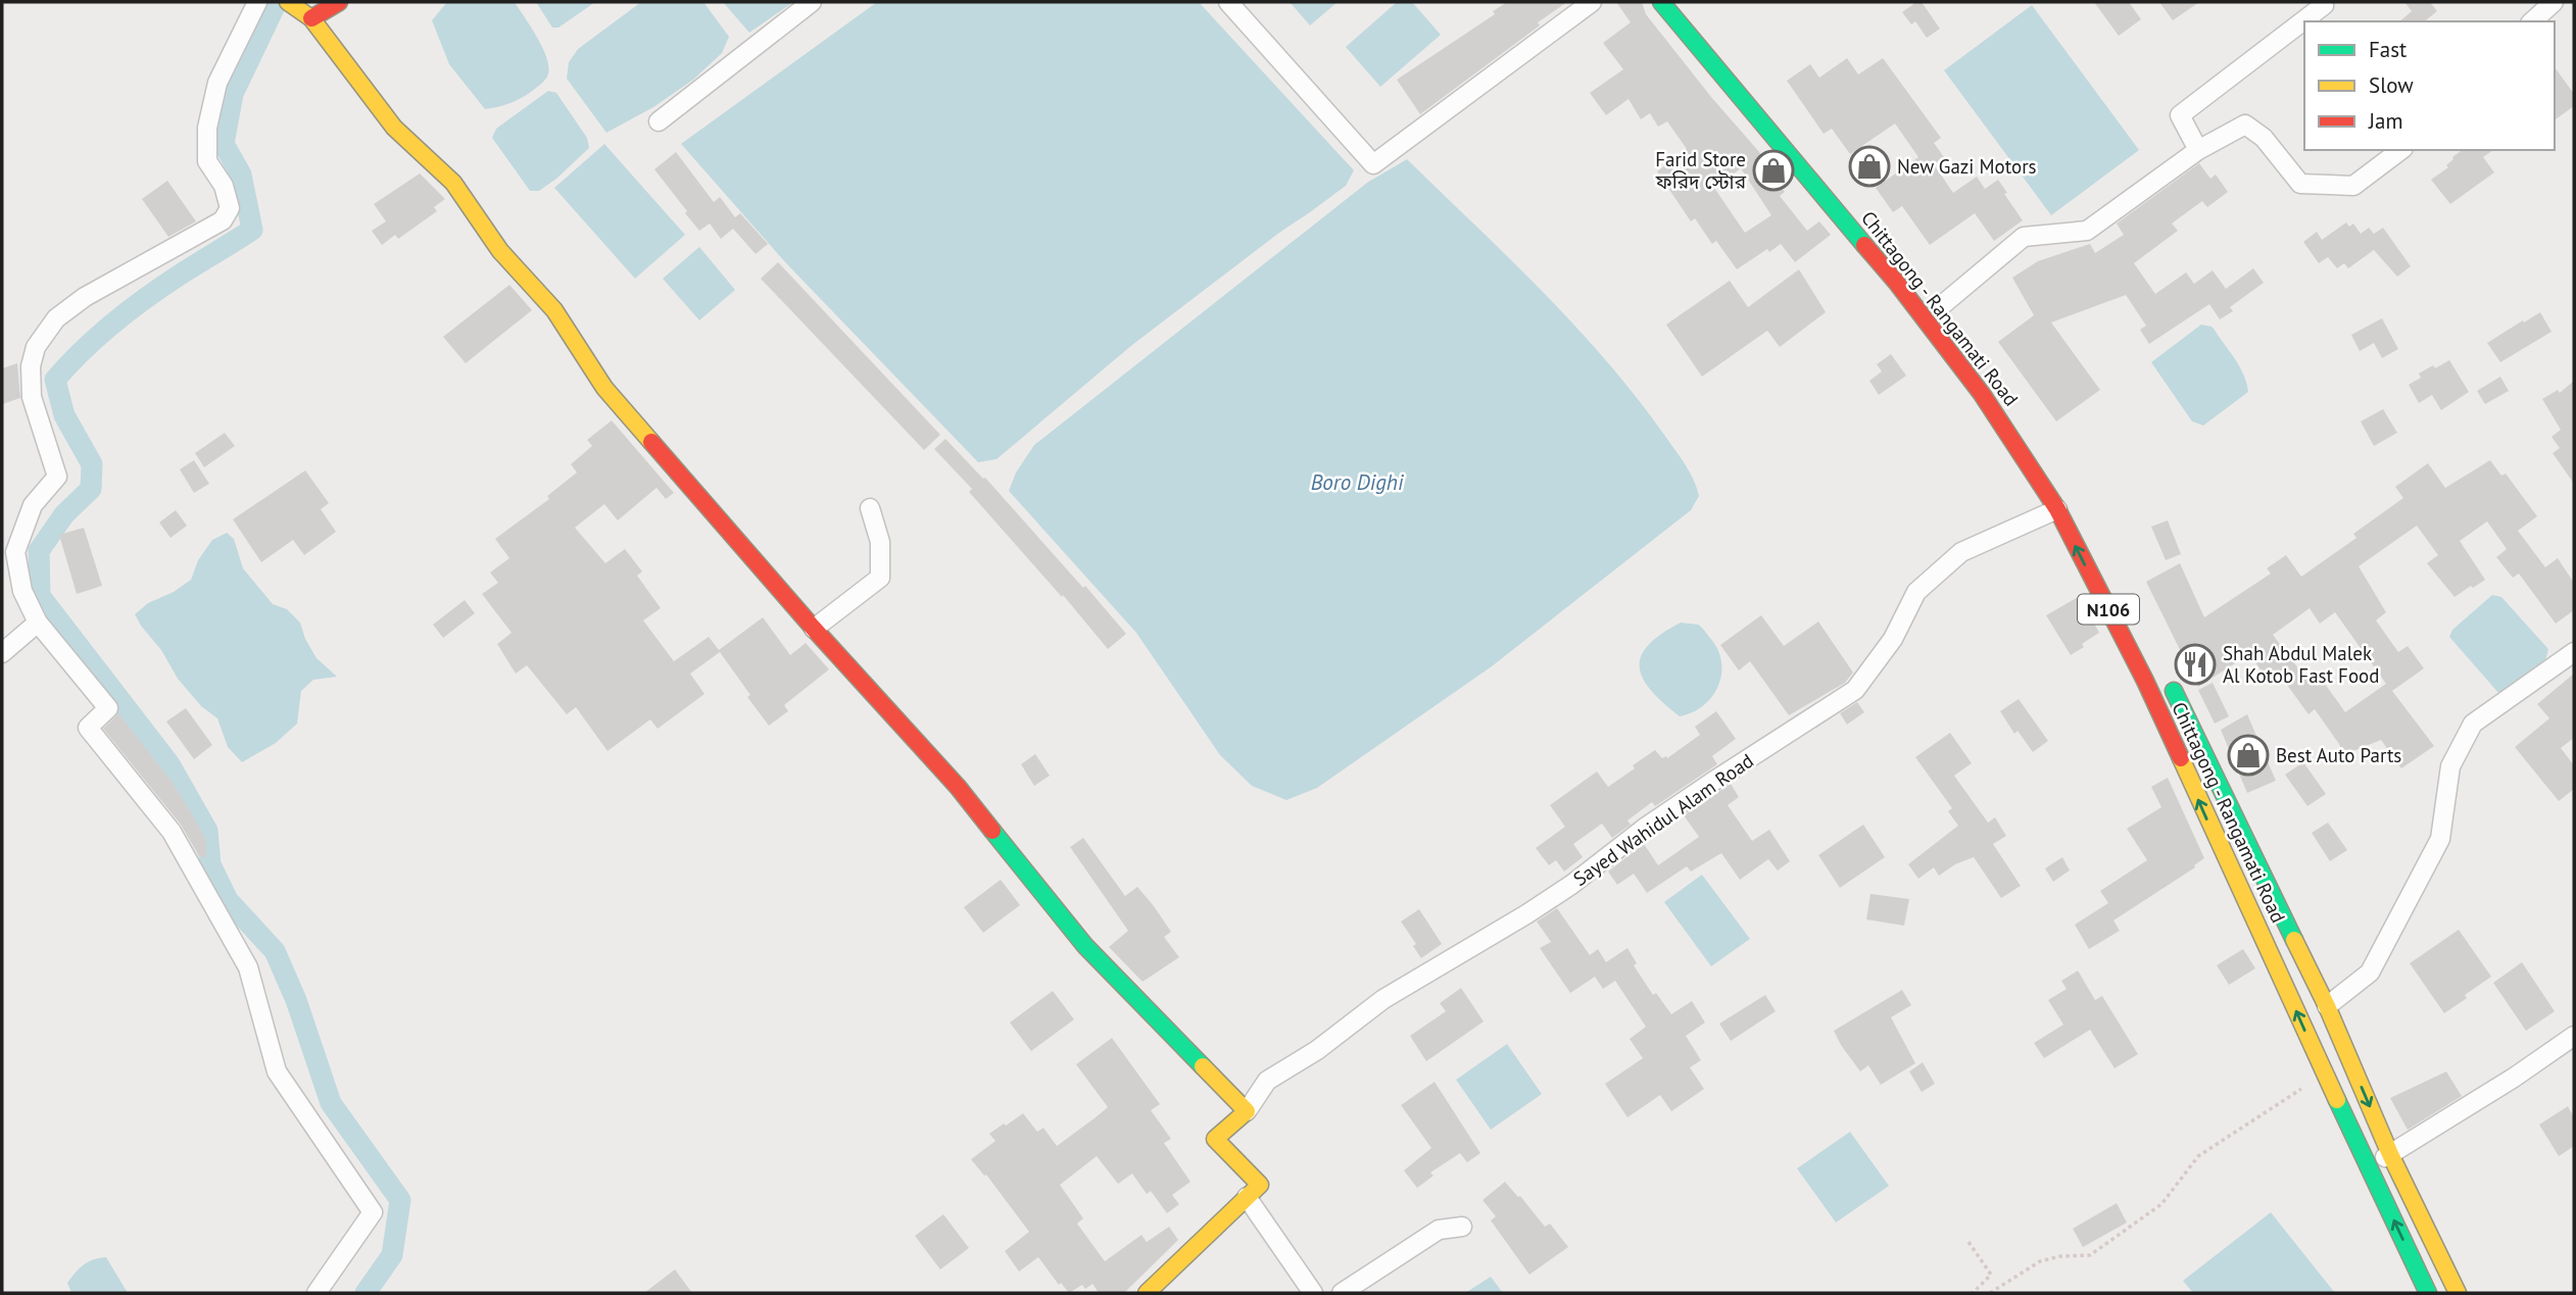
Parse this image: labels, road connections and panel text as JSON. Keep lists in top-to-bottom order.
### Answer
{
  "streets": {
    "main road": ["Chittagong - Rangamati Road", "N106"],
    "street": ["Sayed Wahidul Alam Road"]
  },
  "crossings": [
    ["Chittagong - Rangamati Road", "Sayed Wahidul Alam Road"]
  ],
  "water": ["Boro Dighi"],
  "places": {
    "shop": ["New Gazi Motors", "Farid Store ফরিদ স্টোর", "Best Auto Parts"],
    "restaurant": ["Shah Abdul Malek Al Kotob Fast Food"]
  },
  "legend": ["Fast", "Slow", "Jam"]
}
